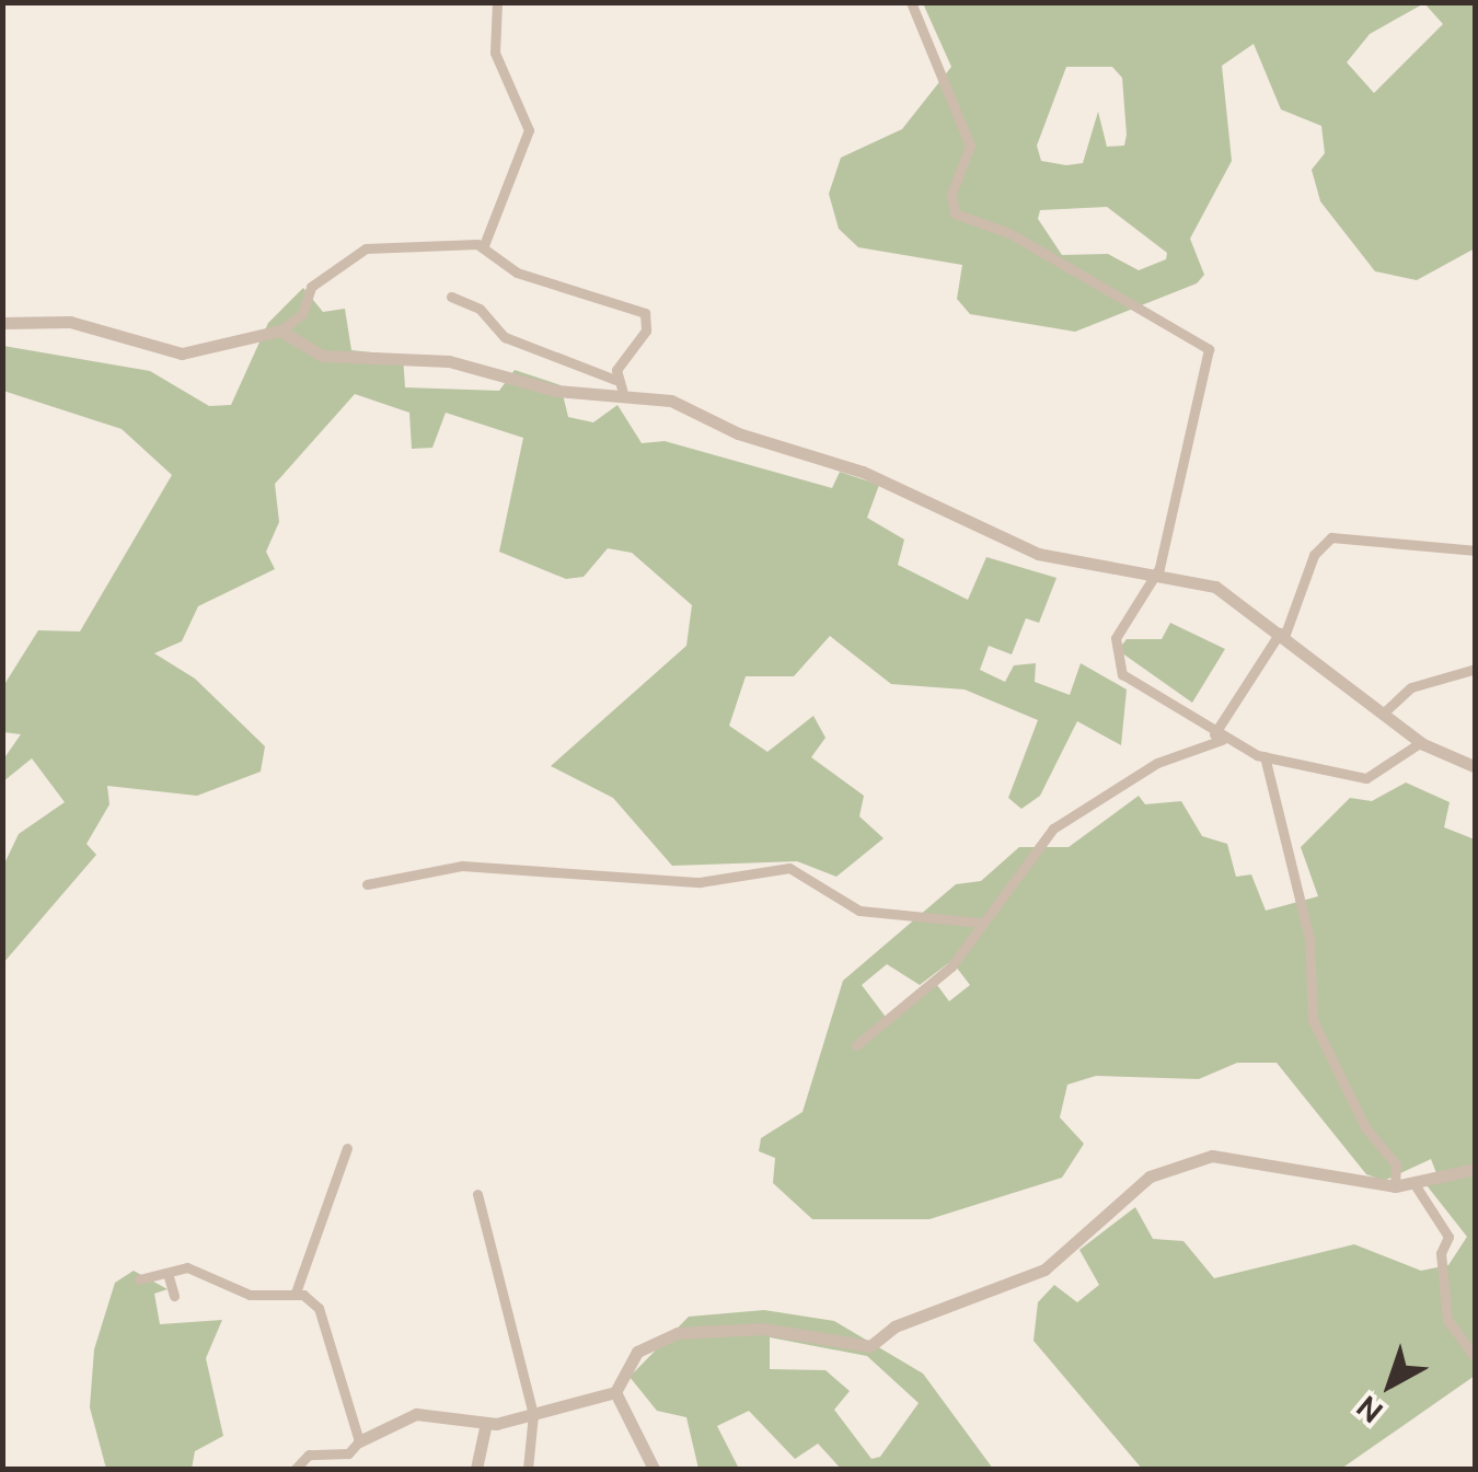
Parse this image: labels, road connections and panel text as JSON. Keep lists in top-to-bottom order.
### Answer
{
  "north": "bottom left"
}
